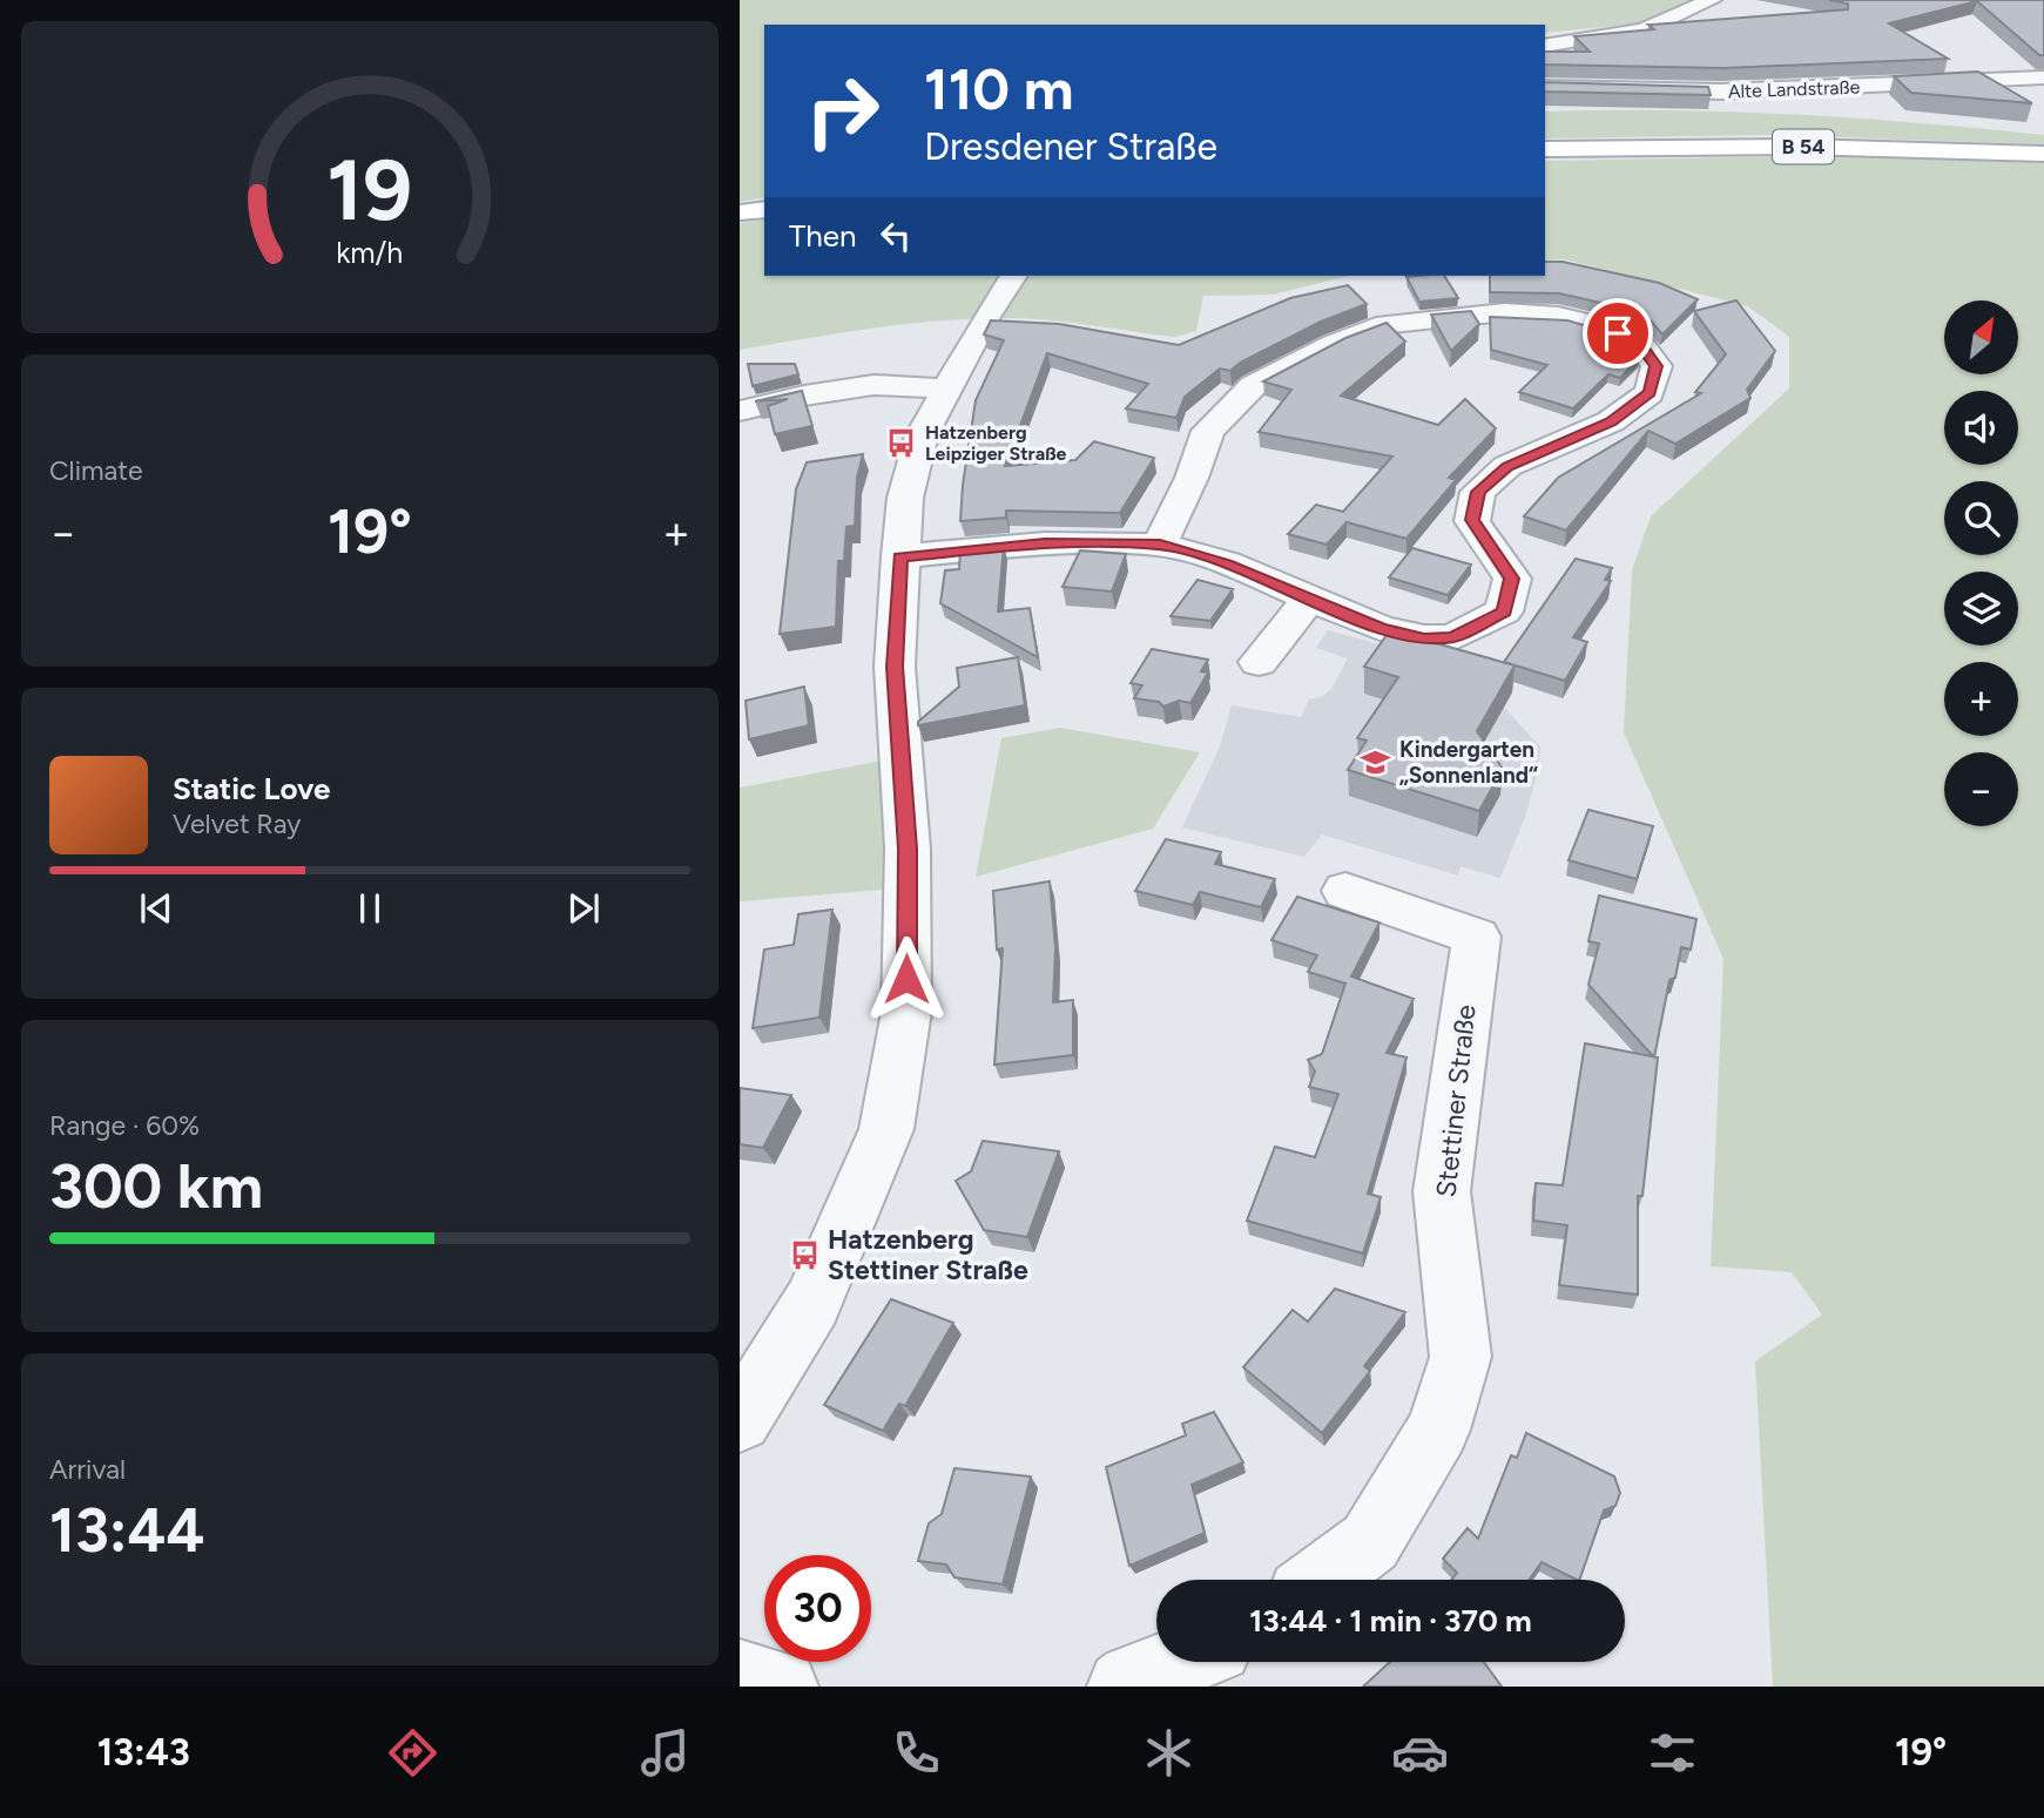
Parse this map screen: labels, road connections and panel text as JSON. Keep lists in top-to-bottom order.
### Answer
{
  "streets": {
    "main road": ["B 54"],
    "street": ["Alte Landstraße", "Stettiner Straße"]
  },
  "places": {
    "bus stop": ["Hatzenberg Leipziger Straße", "Hatzenberg Stettiner Straße"],
    "school or university": ["Kindergarten „Sonnenland“"]
  },
  "north": "top right",
  "page": {
    "turn": ["110 m", "Dresdener Straße"],
    "then": "Then",
    "map_buttons": ["+", "−"],
    "tile": [
      "Climate",
      ["Range · 60%", "300 km"],
      ["Arrival", "13:44"]
    ],
    "heat": ["−", "19°", "+"],
    "song": ["Static Love", "Velvet Ray"],
    "limit": "30",
    "trip": "13:44 · 1 min · 370 m",
    "tabs": ["13:43", "19°"],
    "gauge": ["19", "km/h"]
  }
}
